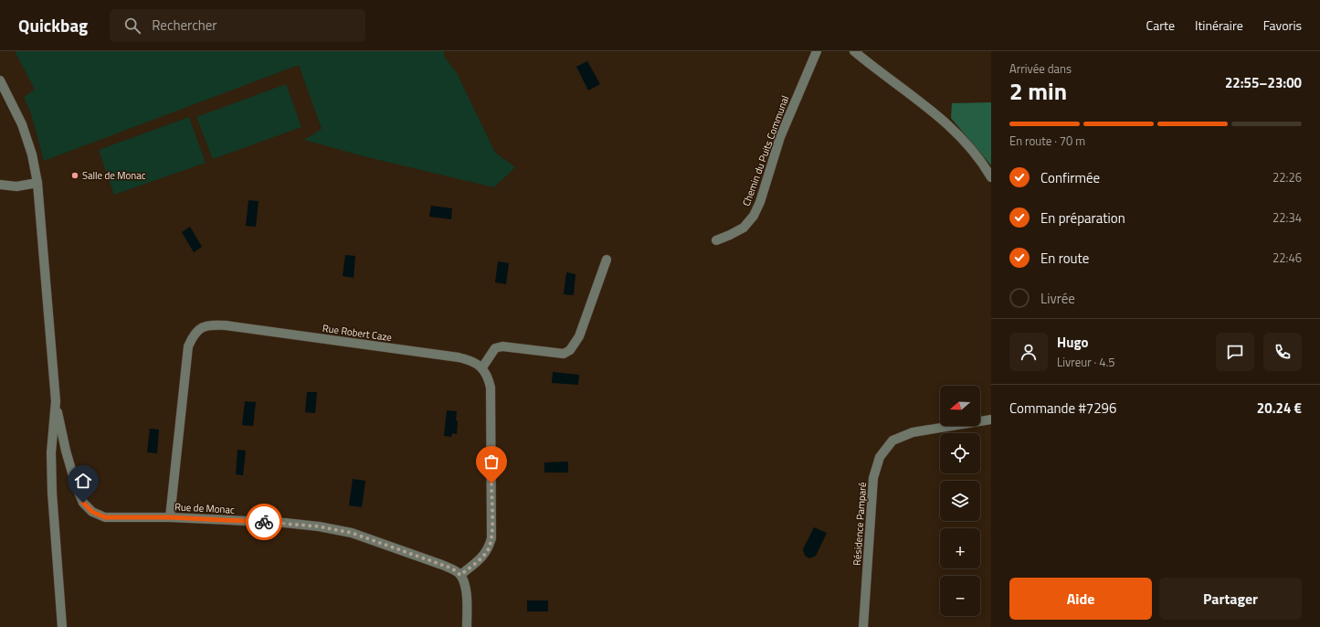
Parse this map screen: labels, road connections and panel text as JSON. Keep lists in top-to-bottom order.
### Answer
{
  "streets": {
    "street": [
      "Chemin du Puits Communal",
      "Rue Robert Caze",
      "Rue de Monac",
      "Résidence Pamparé"
    ]
  },
  "crossings": [
    ["Rue Robert Caze", "Rue de Monac"]
  ],
  "places": ["Salle de Monac"],
  "north": "left",
  "page": {
    "header": "Quickbag",
    "search": "Rechercher",
    "nav": ["Carte", "Itinéraire", "Favoris"],
    "heading": ["2 min", "Arrivée dans", "22:55–23:00"],
    "panel": [
      "Hugo",
      "Livreur · 4.5",
      "Commande #7296",
      "20.24 €"
    ],
    "bar": "En route · 70 m",
    "list": [
      ["Confirmée", "22:26"],
      ["En préparation", "22:34"],
      ["En route", "22:46"],
      "Livrée"
    ],
    "map_buttons": ["+", "−"],
    "buttons": ["Aide", "Partager"]
  }
}
